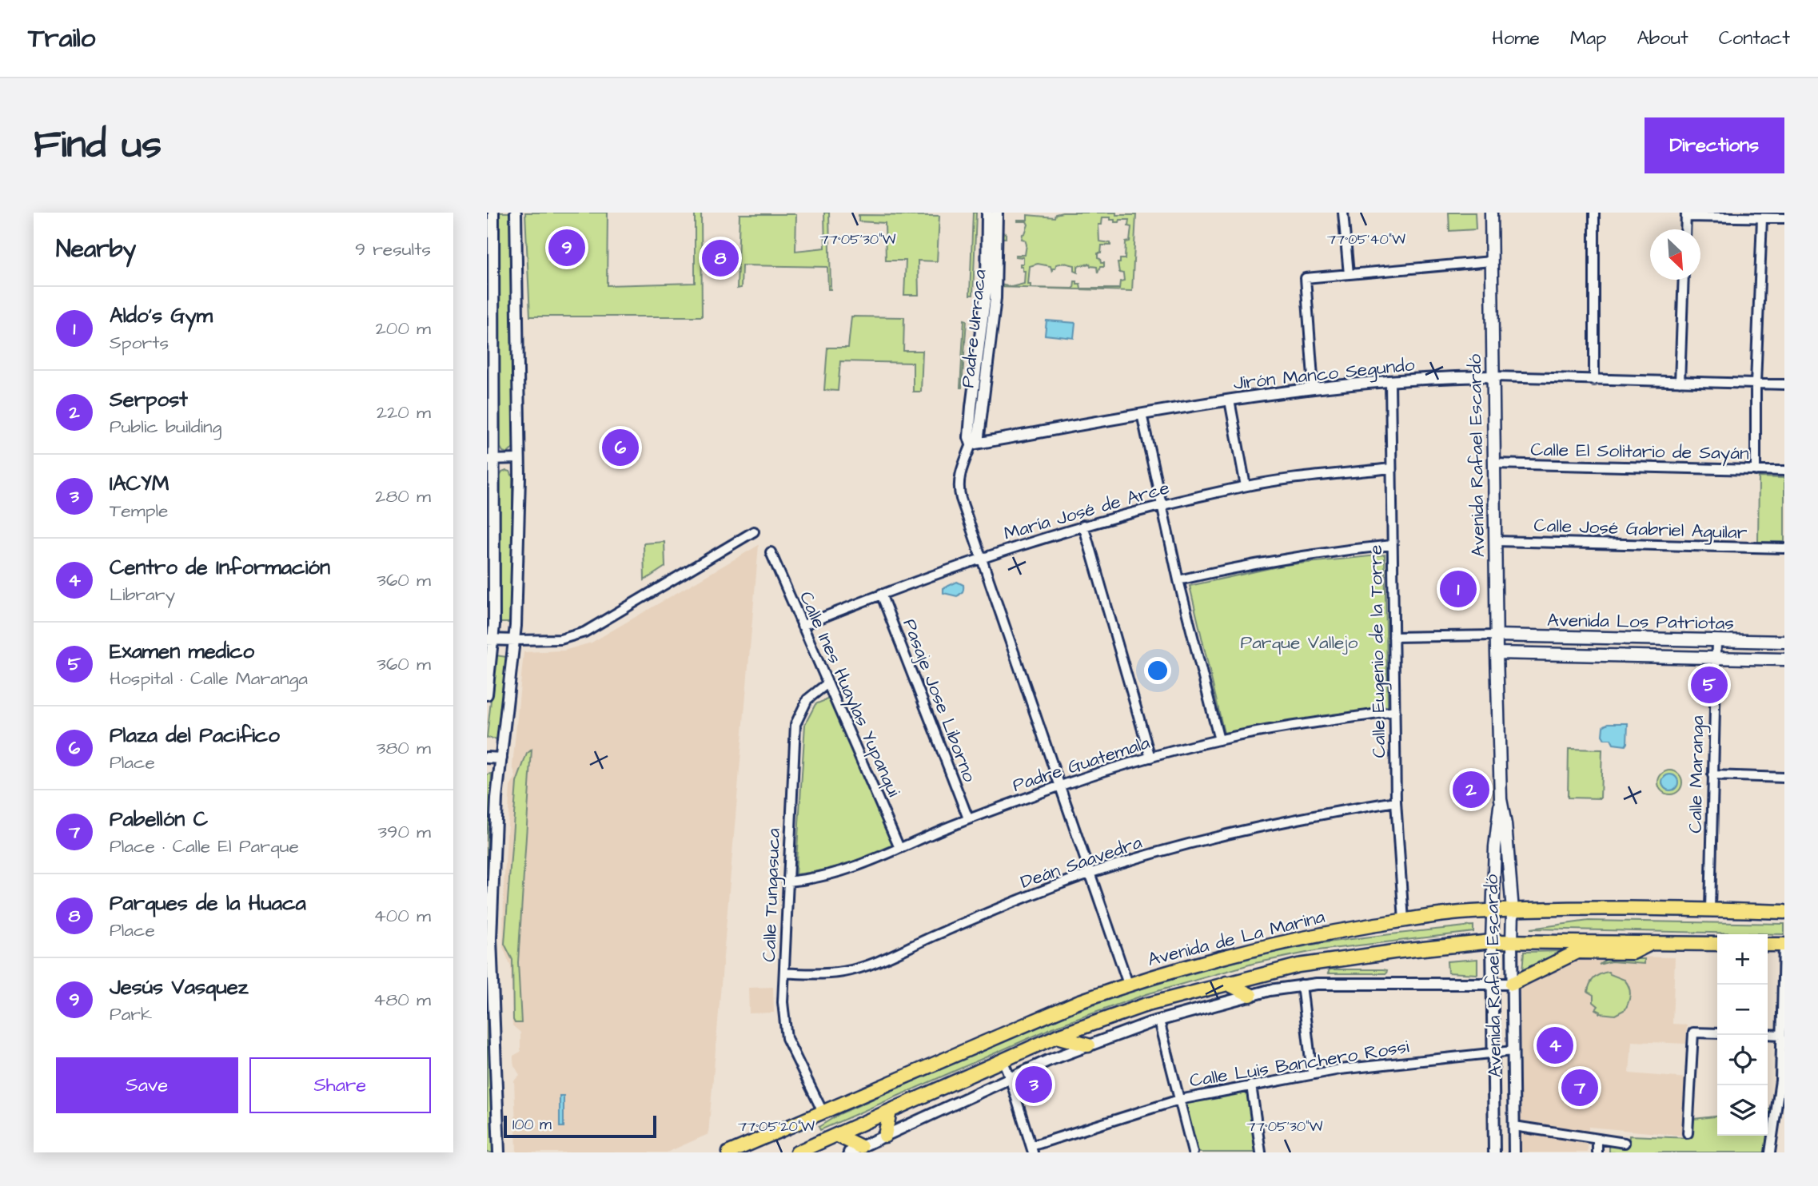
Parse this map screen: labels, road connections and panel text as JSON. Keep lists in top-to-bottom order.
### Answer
{
  "streets": {
    "main road": ["Avenida Rafael Escardó", "Avenida Los Patriotas", "Avenida de La Marina"],
    "street": [
      "Padre Urraca",
      "Jirón Manco Segundo",
      "Calle El Solitario de Sayán",
      "María José de Arce",
      "Calle José Gabriel Aguilar",
      "Calle Eugenio de la Torre",
      "Calle Ines Huaylas Yupanqui",
      "Pasaje Jose Liborno",
      "Padre Guatemala",
      "Calle Maranga",
      "Deán Saavedra",
      "Calle Tungasuca",
      "Calle Luis Banchero Rossi"
    ]
  },
  "crossings": [
    ["Padre Urraca", "Jirón Manco Segundo"],
    ["Padre Urraca", "María José de Arce"],
    ["Padre Urraca", "Padre Guatemala"],
    ["Padre Urraca", "Deán Saavedra"],
    ["Padre Urraca", "Avenida de La Marina"],
    ["Jirón Manco Segundo", "Avenida Rafael Escardó"],
    ["Jirón Manco Segundo", "Calle Eugenio de la Torre"],
    ["Calle El Solitario de Sayán", "Avenida Rafael Escardó"],
    ["Avenida Rafael Escardó", "Calle José Gabriel Aguilar"],
    ["Avenida Rafael Escardó", "Avenida Los Patriotas"],
    ["Avenida Rafael Escardó", "Avenida de La Marina"],
    ["Avenida Rafael Escardó", "Calle Luis Banchero Rossi"],
    ["María José de Arce", "Calle Eugenio de la Torre"],
    ["María José de Arce", "Calle Ines Huaylas Yupanqui"],
    ["María José de Arce", "Pasaje Jose Liborno"],
    ["Avenida Los Patriotas", "Calle Maranga"],
    ["Calle Eugenio de la Torre", "Padre Guatemala"],
    ["Calle Eugenio de la Torre", "Deán Saavedra"],
    ["Calle Eugenio de la Torre", "Avenida de La Marina"],
    ["Calle Ines Huaylas Yupanqui", "Padre Guatemala"],
    ["Calle Ines Huaylas Yupanqui", "Calle Tungasuca"],
    ["Pasaje Jose Liborno", "Padre Guatemala"],
    ["Padre Guatemala", "Calle Tungasuca"],
    ["Calle Maranga", "Avenida de La Marina"],
    ["Deán Saavedra", "Calle Tungasuca"],
    ["Calle Tungasuca", "Avenida de La Marina"]
  ],
  "parks": ["Parque Vallejo"],
  "scale_bar": "100 m",
  "north": "bottom right",
  "page": {
    "header": "Trailo",
    "nav": [
      "Home",
      "Map",
      "About",
      "Contact"
    ],
    "buttons": [
      "Directions",
      ["Save", "Share"]
    ],
    "title": "Find us",
    "heading": ["Nearby", "9 results"],
    "pins": [
      "9",
      "8",
      "6",
      "1",
      "5",
      "2",
      "4",
      "3",
      "7"
    ],
    "list": [
      {
        "mark": "1",
        "name": "Aldo's Gym",
        "note": "Sports",
        "value": "200 m"
      },
      {
        "mark": "2",
        "name": "Serpost",
        "note": "Public building",
        "value": "220 m"
      },
      {
        "mark": "3",
        "name": "IACYM",
        "note": "Temple",
        "value": "280 m"
      },
      {
        "mark": "4",
        "name": "Centro de Información",
        "note": "Library",
        "value": "360 m"
      },
      {
        "mark": "5",
        "name": "Examen medico",
        "note": "Hospital · Calle Maranga",
        "value": "360 m"
      },
      {
        "mark": "6",
        "name": "Plaza del Pacifico",
        "note": "Place",
        "value": "380 m"
      },
      {
        "mark": "7",
        "name": "Pabellón C",
        "note": "Place · Calle El Parque",
        "value": "390 m"
      },
      {
        "mark": "8",
        "name": "Parques de la Huaca",
        "note": "Place",
        "value": "400 m"
      },
      {
        "mark": "9",
        "name": "Jesús Vasquez",
        "note": "Park",
        "value": "480 m"
      }
    ],
    "map_buttons": ["+", "−"],
    "scale": "100 m"
  },
  "coordinates": ["77°05'30\"W", "77°05'40\"W", "77°05'20\"W"]
}
